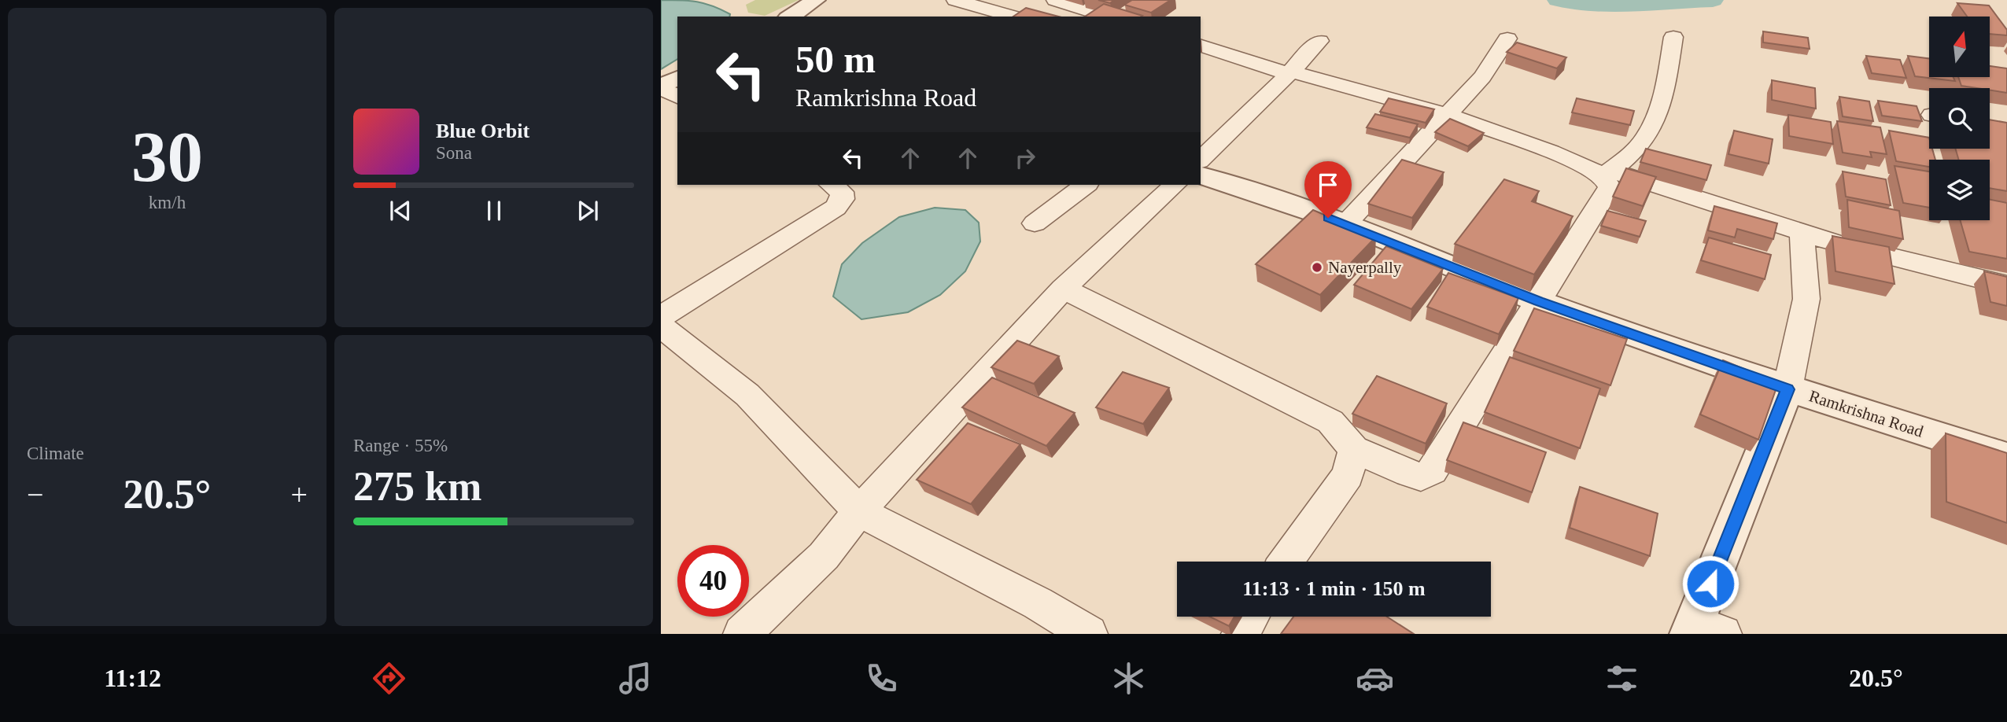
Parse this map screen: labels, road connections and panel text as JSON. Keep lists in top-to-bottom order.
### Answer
{
  "streets": {
    "street": ["Ramkrishna Road"]
  },
  "places": ["Nayerpally"],
  "north": "top",
  "page": {
    "tile": [
      ["30", "km/h"],
      "Climate",
      ["Range · 55%", "275 km"]
    ],
    "turn": ["50 m", "Ramkrishna Road"],
    "song": ["Blue Orbit", "Sona"],
    "heat": ["−", "20.5°", "+"],
    "limit": "40",
    "trip": "11:13 · 1 min · 150 m",
    "tabs": ["11:12", "20.5°"]
  }
}
